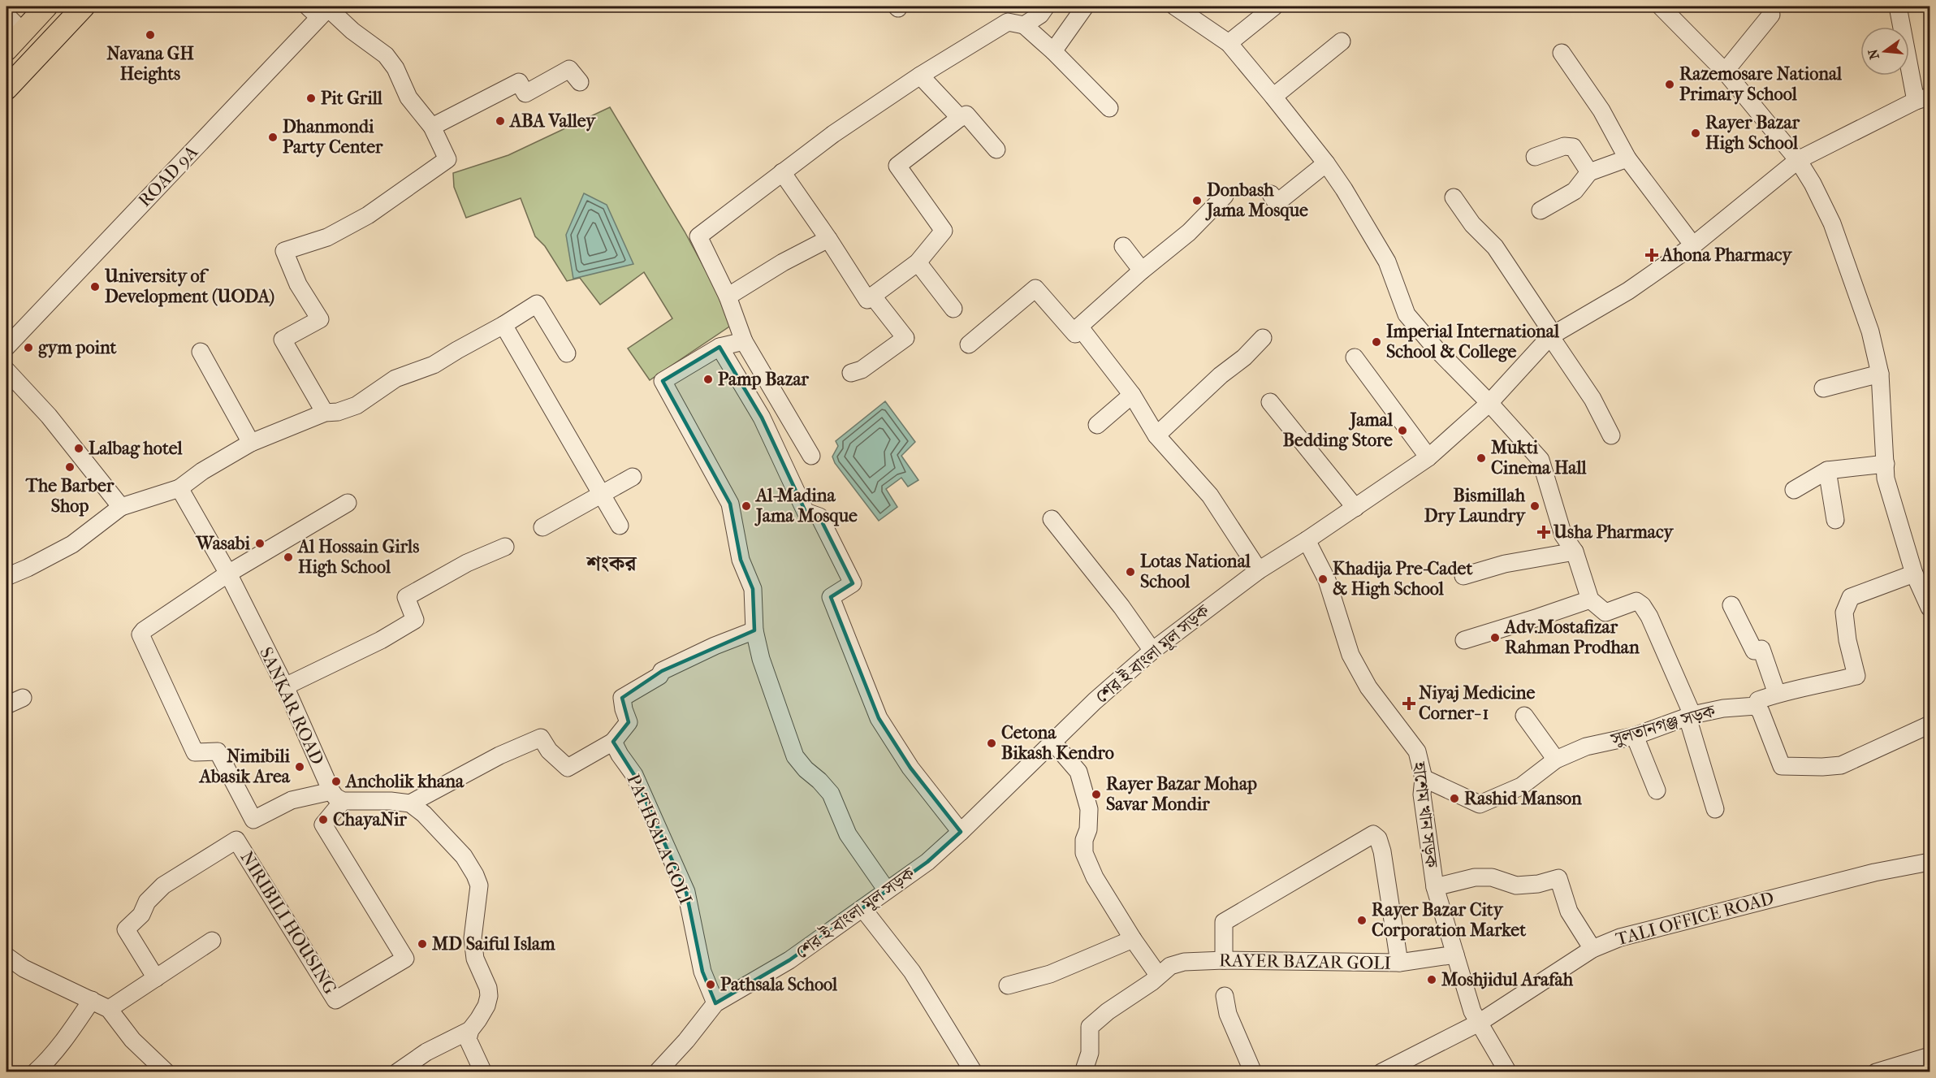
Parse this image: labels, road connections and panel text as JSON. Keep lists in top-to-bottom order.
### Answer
{
  "streets": {
    "street": [
      "ROAD 9A",
      "শের-ই-বাংলা মূল সড়ক",
      "SANKAR ROAD",
      "সুলতানগঞ্জ সড়ক",
      "হাশেম খান সড়ক",
      "PATHSALA GOLI",
      "TALI OFFICE ROAD",
      "NIRIBILI HOUSING",
      "RAYER BAZAR GOLI"
    ]
  },
  "crossings": [
    ["শের-ই-বাংলা মূল সড়ক", "হাশেম খান সড়ক"],
    ["শের-ই-বাংলা মূল সড়ক", "PATHSALA GOLI"],
    ["SANKAR ROAD", "NIRIBILI HOUSING"],
    ["সুলতানগঞ্জ সড়ক", "হাশেম খান সড়ক"],
    ["হাশেম খান সড়ক", "TALI OFFICE ROAD"],
    ["হাশেম খান সড়ক", "RAYER BAZAR GOLI"]
  ],
  "districts": ["শংকর"],
  "places": {
    "other": [
      "Navana GH Heights",
      "Razemosare National Primary School",
      "Pit Grill",
      "ABA Valley",
      "Rayer Bazar High School",
      "Dhanmondi Party Center",
      "Donbash Jama Mosque",
      "University of Development (UODA)",
      "Imperial International School & College",
      "gym point",
      "Pamp Bazar",
      "Jamal Bedding Store",
      "Lalbag hotel",
      "Mukti Cinema Hall",
      "The Barber Shop",
      "Al-Madina Jama Mosque",
      "Bismillah Dry Laundry",
      "Wasabi",
      "Al Hossain Girls High School",
      "Lotas National School",
      "Khadija Pre-Cadet & High School",
      "Adv.Mostafizar Rahman Prodhan",
      "Cetona Bikash Kendro",
      "Nimibili Abasik Area",
      "Ancholik khana",
      "Rayer Bazar Mohap Savar Mondir",
      "Rashid Manson",
      "ChayaNir",
      "Rayer Bazar City Corporation Market",
      "MD Saiful Islam",
      "Moshjidul Arafah",
      "Pathsala School"
    ],
    "health": ["Ahona Pharmacy", "Usha Pharmacy", "Niyaj Medicine Corner- 1"]
  },
  "north": "left"
}
